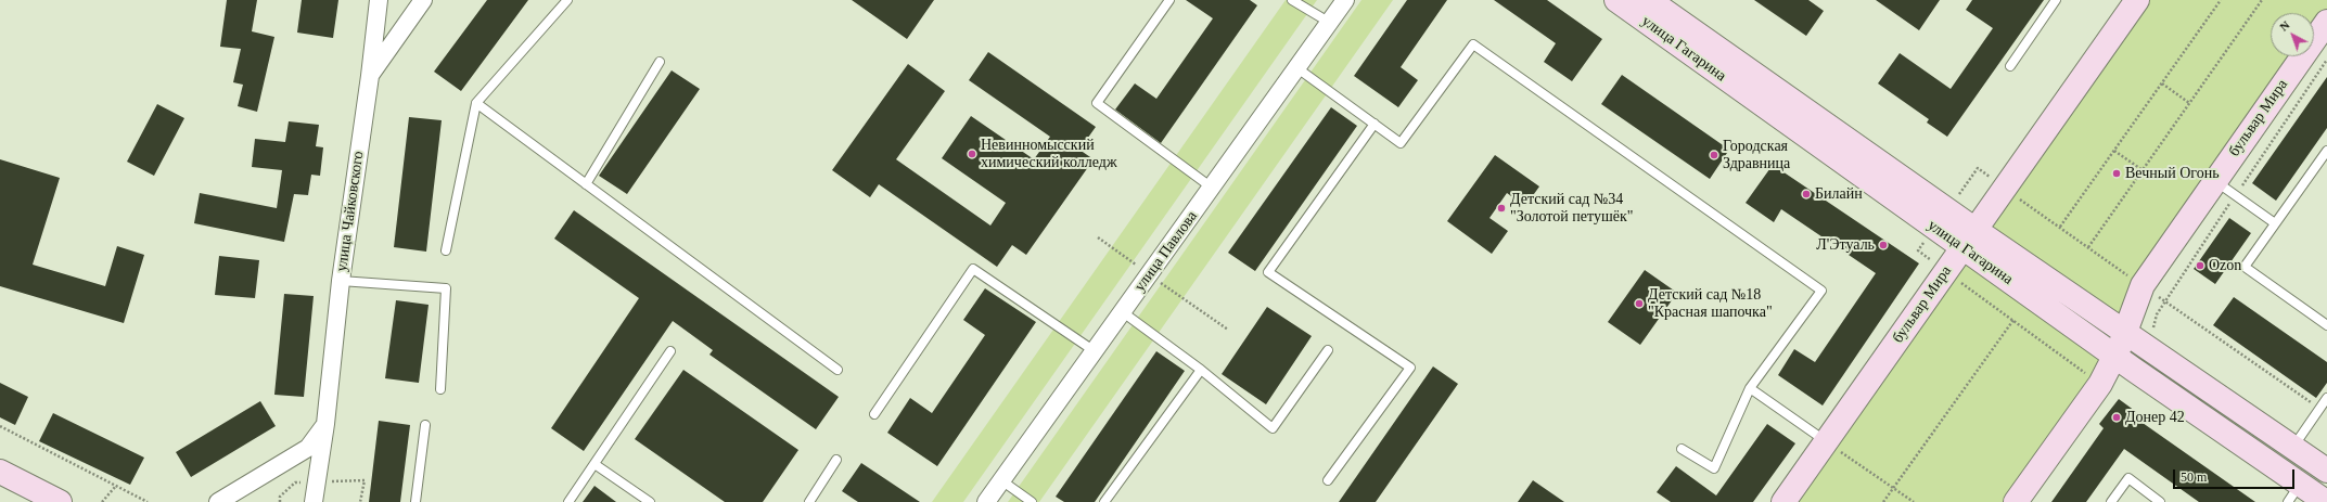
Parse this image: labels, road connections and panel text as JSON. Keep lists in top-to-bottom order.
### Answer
{
  "streets": {
    "main road": ["улица Гагарина", "бульвар Мира"],
    "street": ["улица Чайковского", "улица Павлова"]
  },
  "crossings": [
    ["улица Гагарина", "бульвар Мира"]
  ],
  "places": [
    "Невинномысский химический колледж",
    "Городская Здравница",
    "Вечный Огонь",
    "Билайн",
    "Детский сад №34 \"Золотой петушёк\"",
    "Л'Этуаль",
    "Ozon",
    "Детский сад №18 \"Красная шапочка\"",
    "Донер 42"
  ],
  "scale_bar": "50 m",
  "north": "top left"
}
